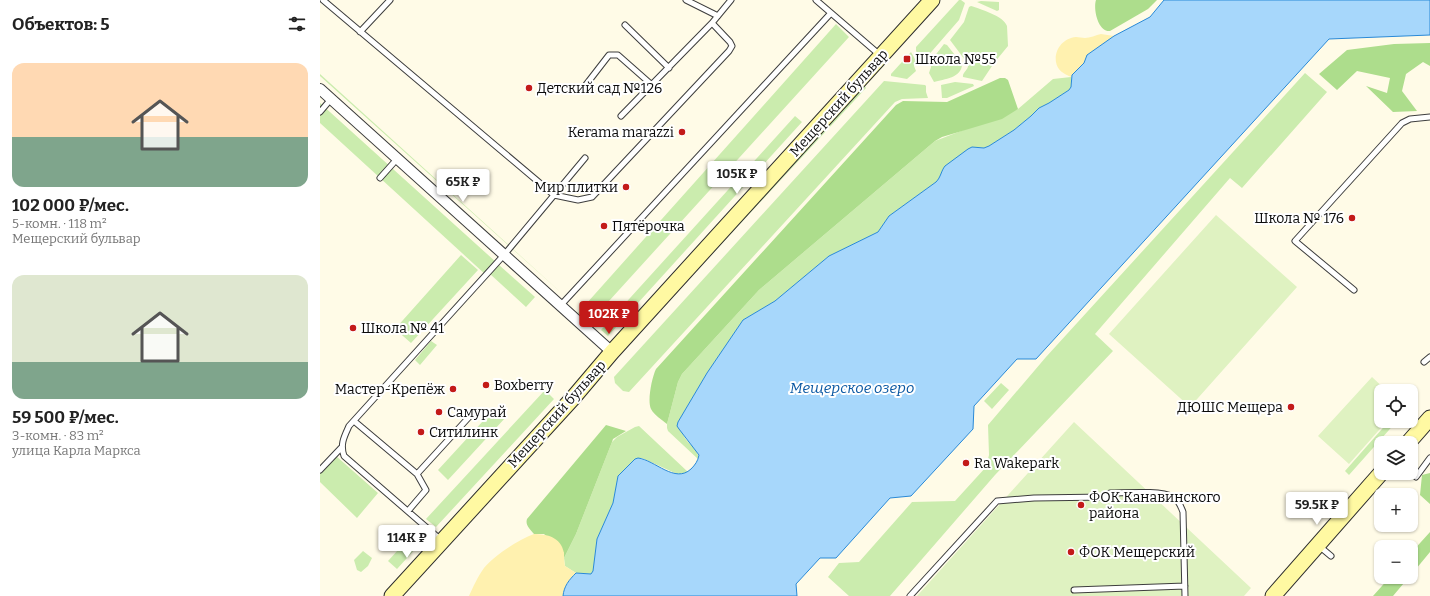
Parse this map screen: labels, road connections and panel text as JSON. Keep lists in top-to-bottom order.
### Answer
{
  "streets": {
    "main road": ["Мещерский бульвар"]
  },
  "water": ["Мещерское озеро"],
  "places": {
    "transit": ["Школа №55"],
    "other": [
      "Детский сад №126",
      "Kerama marazzi",
      "Мир плитки",
      "Школа № 176",
      "Пятёрочка",
      "Школа № 41",
      "Boxberry",
      "Мастер-Крепёж",
      "ДЮШС Мещера",
      "Самурай",
      "Ситилинк",
      "Ra Wakepark",
      "ФОК Канавинского района",
      "ФОК Мещерский"
    ]
  },
  "page": {
    "heading": "Объектов: 5",
    "list": [
      {
        "name": "102 000 ₽/мес.",
        "note": "5-комн. · 118 m² · Мещерский бульвар"
      },
      {
        "name": "59 500 ₽/мес.",
        "note": "3-комн. · 83 m² · улица Карла Маркса"
      }
    ],
    "price": [
      "105K ₽",
      "65K ₽",
      "102K ₽",
      "59.5K ₽",
      "114K ₽"
    ],
    "map_buttons": ["+", "−"]
  }
}
